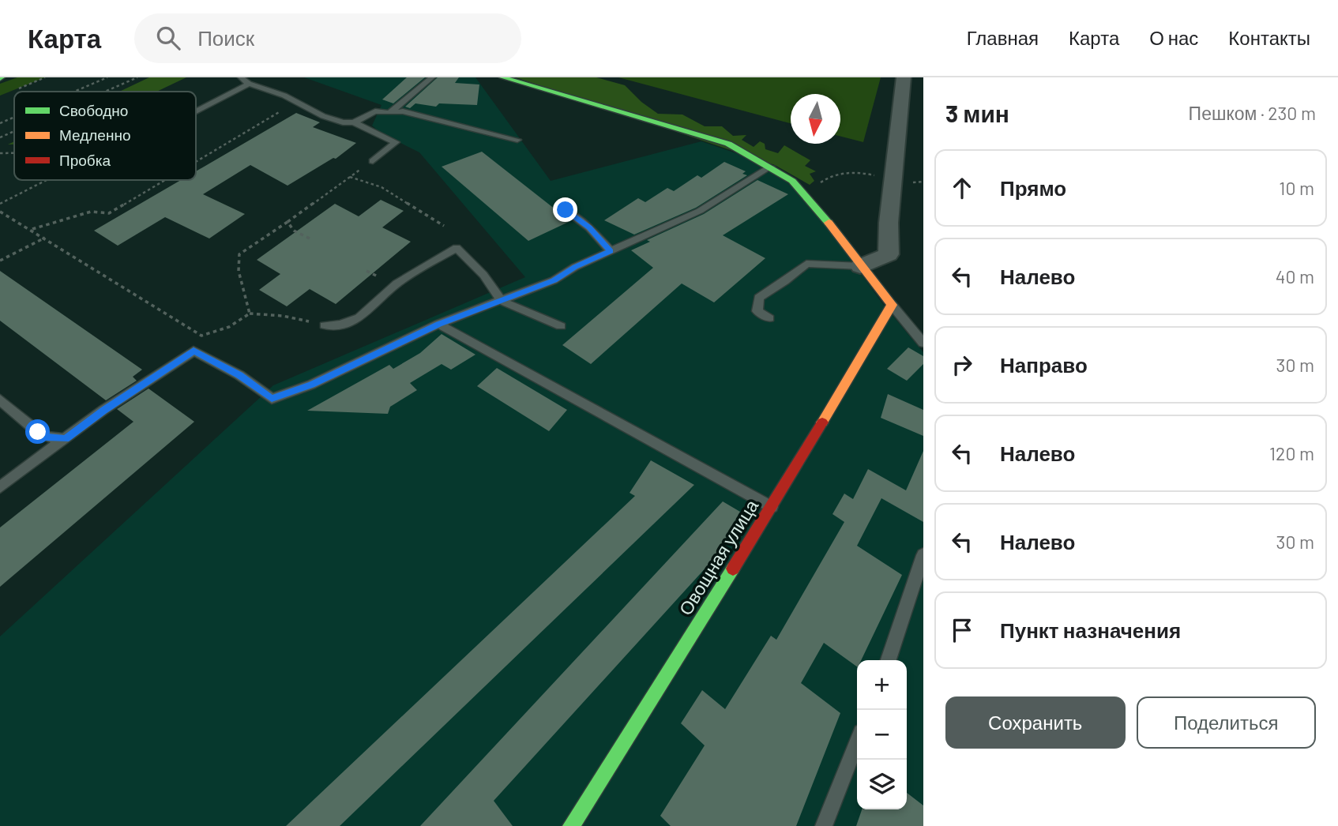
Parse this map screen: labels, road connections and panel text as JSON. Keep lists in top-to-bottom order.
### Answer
{
  "streets": {
    "street": ["Овощная улица"]
  },
  "legend": ["Свободно", "Медленно", "Пробка"],
  "north": "bottom",
  "page": {
    "header": "Карта",
    "search": "Поиск",
    "nav": [
      "Главная",
      "Карта",
      "О нас",
      "Контакты"
    ],
    "heading": ["3 мин", "Пешком · 230 m"],
    "list": [
      ["Прямо", "10 m"],
      ["Налево", "40 m"],
      ["Направо", "30 m"],
      ["Налево", "120 m"],
      ["Налево", "30 m"],
      "Пункт назначения"
    ],
    "map_buttons": ["+", "−"],
    "buttons": ["Сохранить", "Поделиться"]
  }
}
